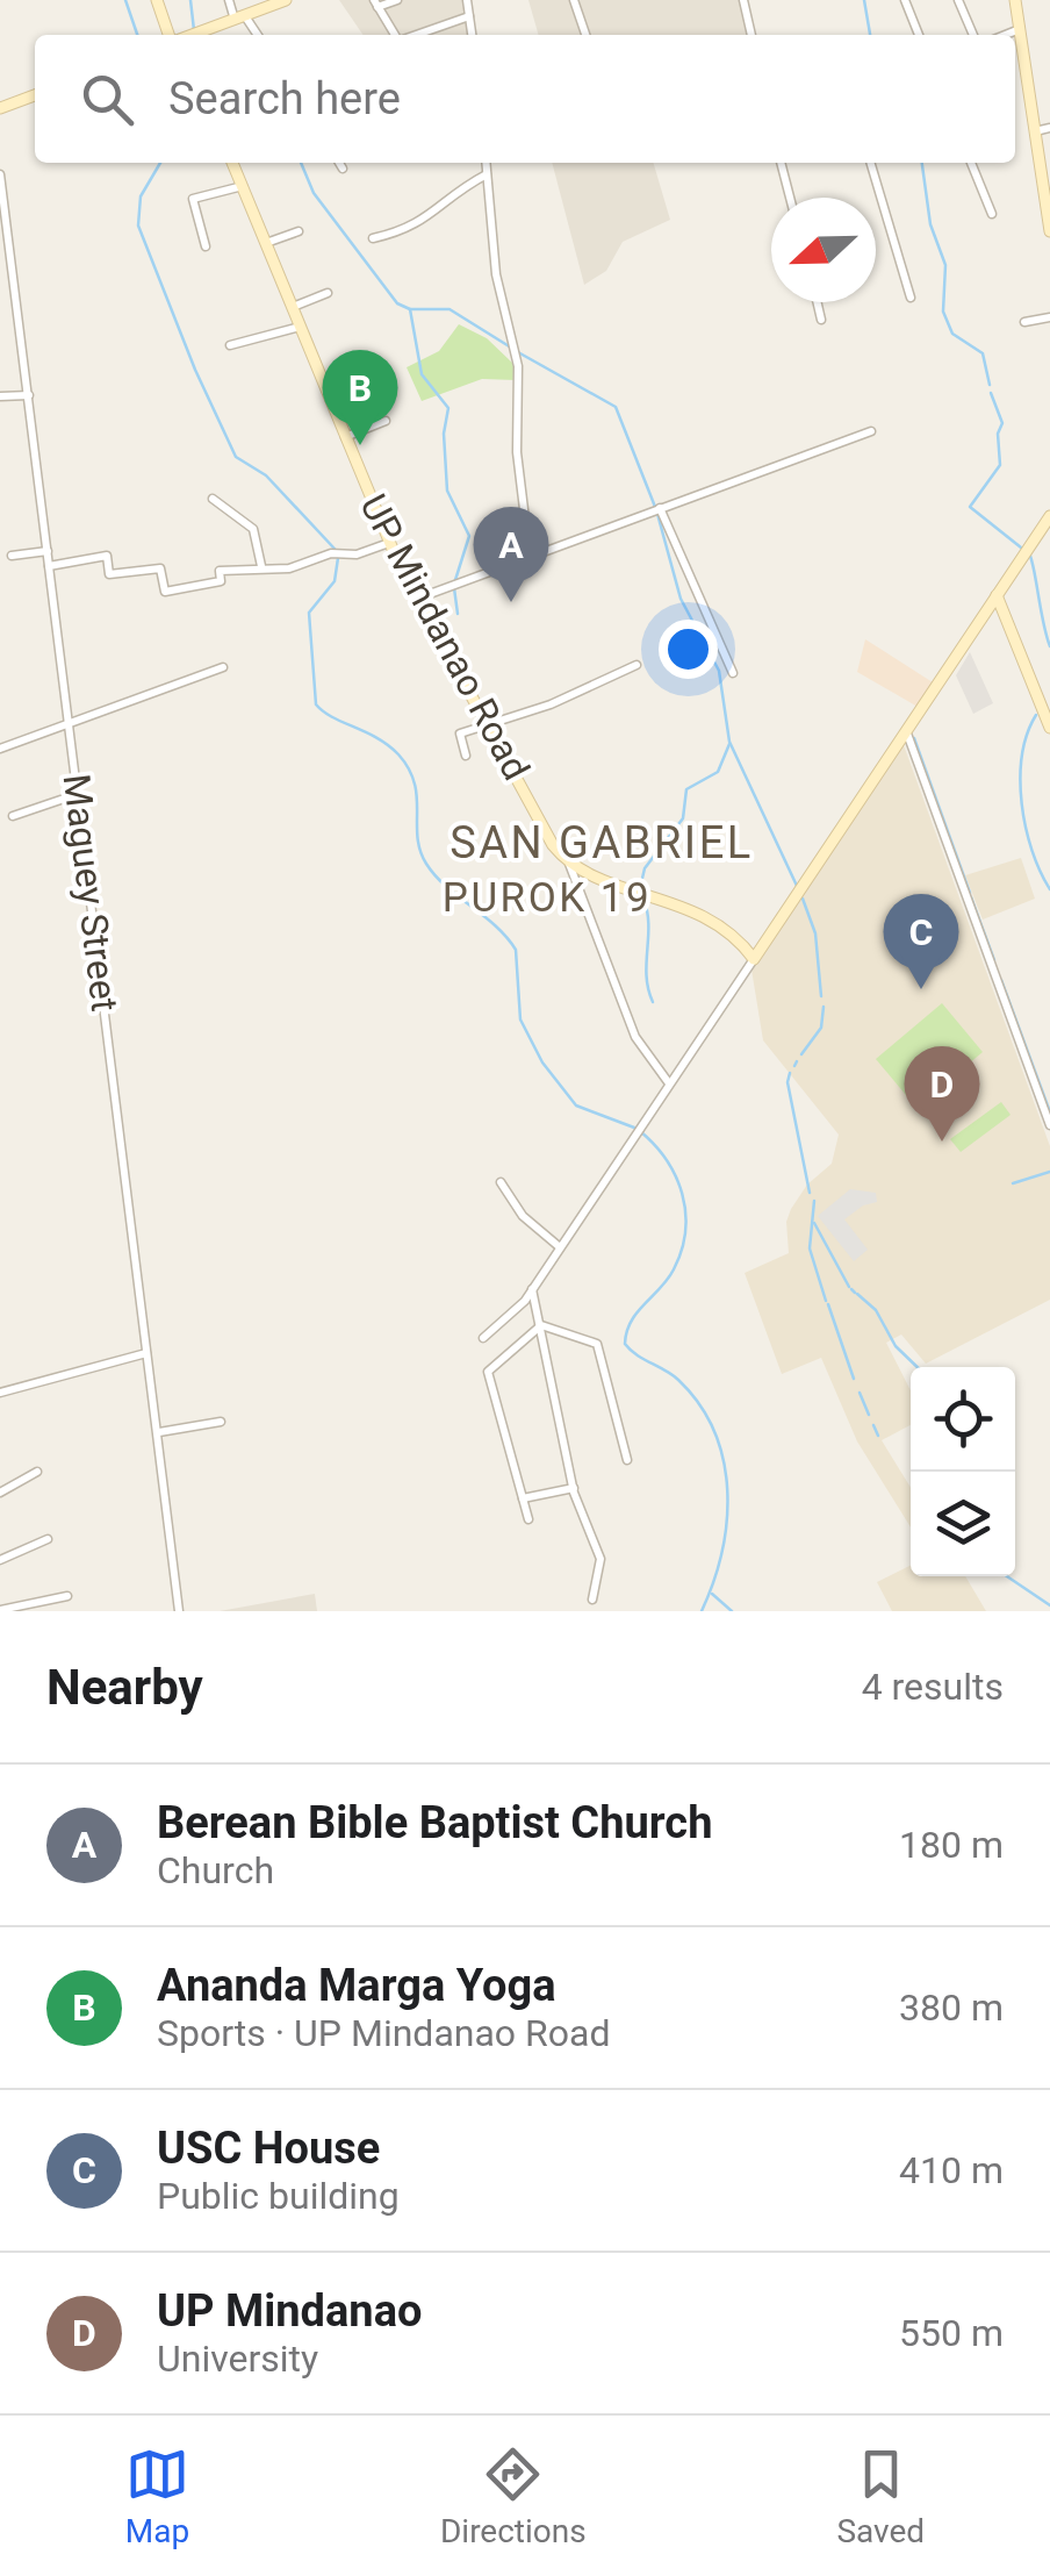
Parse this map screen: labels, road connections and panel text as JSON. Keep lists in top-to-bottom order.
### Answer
{
  "streets": {
    "street": ["UP Mindanao Road", "Maguey Street"]
  },
  "districts": ["SAN GABRIEL", "PUROK 19"],
  "north": "left",
  "page": {
    "search": "Search here",
    "pins": [
      "B",
      "A",
      "C",
      "D"
    ],
    "heading": ["Nearby", "4 results"],
    "list": [
      {
        "mark": "A",
        "name": "Berean Bible Baptist Church",
        "note": "Church",
        "value": "180 m"
      },
      {
        "mark": "B",
        "name": "Ananda Marga Yoga",
        "note": "Sports · UP Mindanao Road",
        "value": "380 m"
      },
      {
        "mark": "C",
        "name": "USC House",
        "note": "Public building",
        "value": "410 m"
      },
      {
        "mark": "D",
        "name": "UP Mindanao",
        "note": "University",
        "value": "550 m"
      }
    ],
    "nav": ["Map", "Directions", "Saved"]
  }
}
